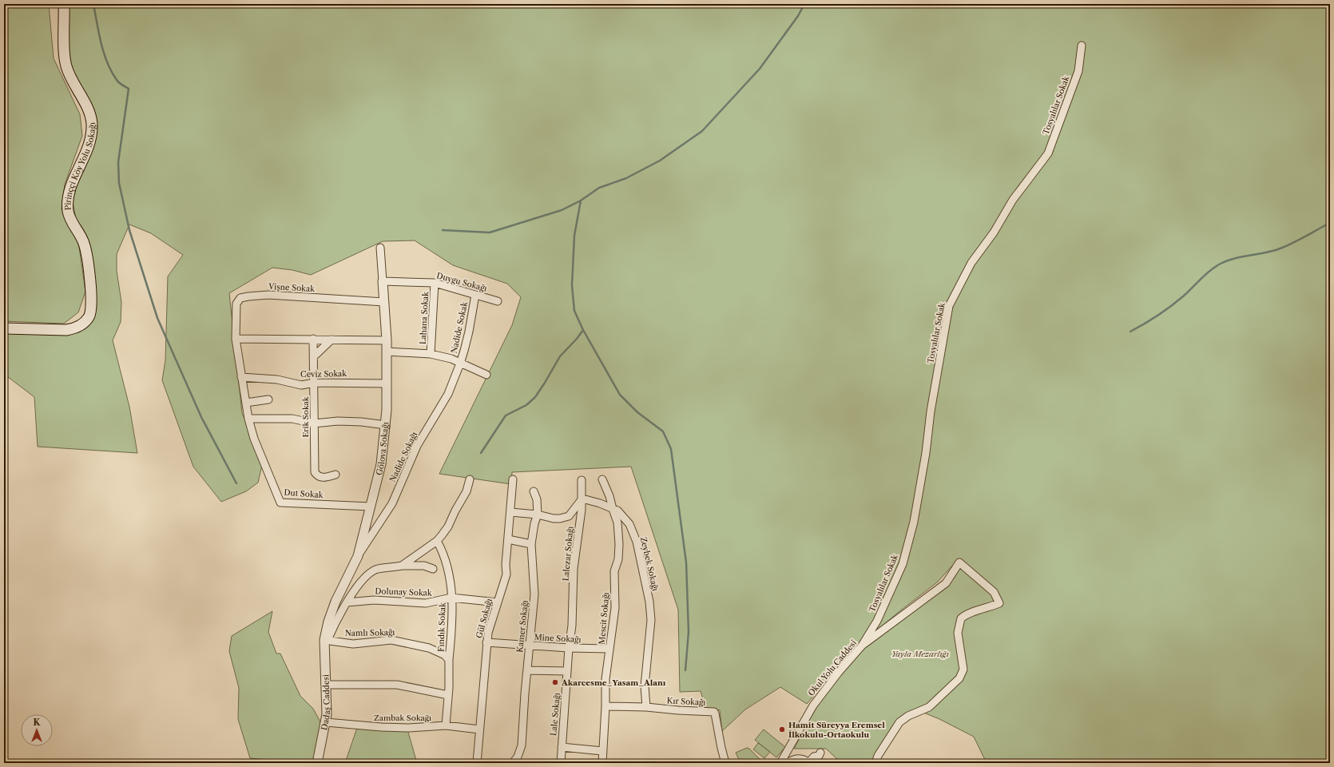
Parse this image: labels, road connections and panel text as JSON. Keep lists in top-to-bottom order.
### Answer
{
  "streets": {
    "main road": ["Pirinççi Köy Yolu Sokağı"],
    "street": [
      "Tosyalılar Sokak",
      "Duygu Sokağı",
      "Vişne Sokak",
      "Lahana Sokak",
      "Nadide Sokak",
      "Ceviz Sokak",
      "Erik Sokak",
      "Gölova Sokağı",
      "Nadide Sokağı",
      "Dut Sokak",
      "Lalezar Sokağı",
      "Zeybek Sokağı",
      "Dolunay Sokak",
      "Gül Sokağı",
      "Mescit Sokağı",
      "Kamer Sokağı",
      "Fındık Sokak",
      "Namlı Sokağı",
      "Mine Sokağı",
      "Okul Yolu Caddesi",
      "Kır Sokağı",
      "Dadaş Caddesi",
      "Lale Sokağı",
      "Zambak Sokağı"
    ]
  },
  "crossings": [
    ["Tosyalılar Sokak", "Okul Yolu Caddesi"],
    ["Duygu Sokağı", "Lahana Sokak"],
    ["Duygu Sokağı", "Nadide Sokak"],
    ["Duygu Sokağı", "Gölova Sokağı"],
    ["Vişne Sokak", "Ceviz Sokak"],
    ["Vişne Sokak", "Gölova Sokağı"],
    ["Vişne Sokak", "Dut Sokak"],
    ["Nadide Sokak", "Nadide Sokağı"],
    ["Ceviz Sokak", "Erik Sokak"],
    ["Ceviz Sokak", "Gölova Sokağı"],
    ["Gölova Sokağı", "Nadide Sokağı"],
    ["Gölova Sokağı", "Dut Sokak"],
    ["Gölova Sokağı", "Namlı Sokağı"],
    ["Gölova Sokağı", "Dadaş Caddesi"],
    ["Lalezar Sokağı", "Zeybek Sokağı"],
    ["Lalezar Sokağı", "Mine Sokağı"],
    ["Lalezar Sokağı", "Lale Sokağı"],
    ["Zeybek Sokağı", "Mescit Sokağı"],
    ["Zeybek Sokağı", "Kır Sokağı"],
    ["Dolunay Sokak", "Gül Sokağı"],
    ["Dolunay Sokak", "Fındık Sokak"],
    ["Dolunay Sokak", "Dadaş Caddesi"],
    ["Gül Sokağı", "Mine Sokağı"],
    ["Gül Sokağı", "Zambak Sokağı"],
    ["Mescit Sokağı", "Mine Sokağı"],
    ["Mescit Sokağı", "Kır Sokağı"],
    ["Kamer Sokağı", "Mine Sokağı"],
    ["Fındık Sokak", "Namlı Sokağı"],
    ["Namlı Sokağı", "Dadaş Caddesi"],
    ["Mine Sokağı", "Lale Sokağı"],
    ["Dadaş Caddesi", "Zambak Sokağı"]
  ],
  "parks": ["Yayla Mezarlığı"],
  "places": ["Akarcesme_Yasam_Alanı", "Hamit Süreyya Eremsel İlkokulu-Ortaokulu"],
  "north": "top"
}
